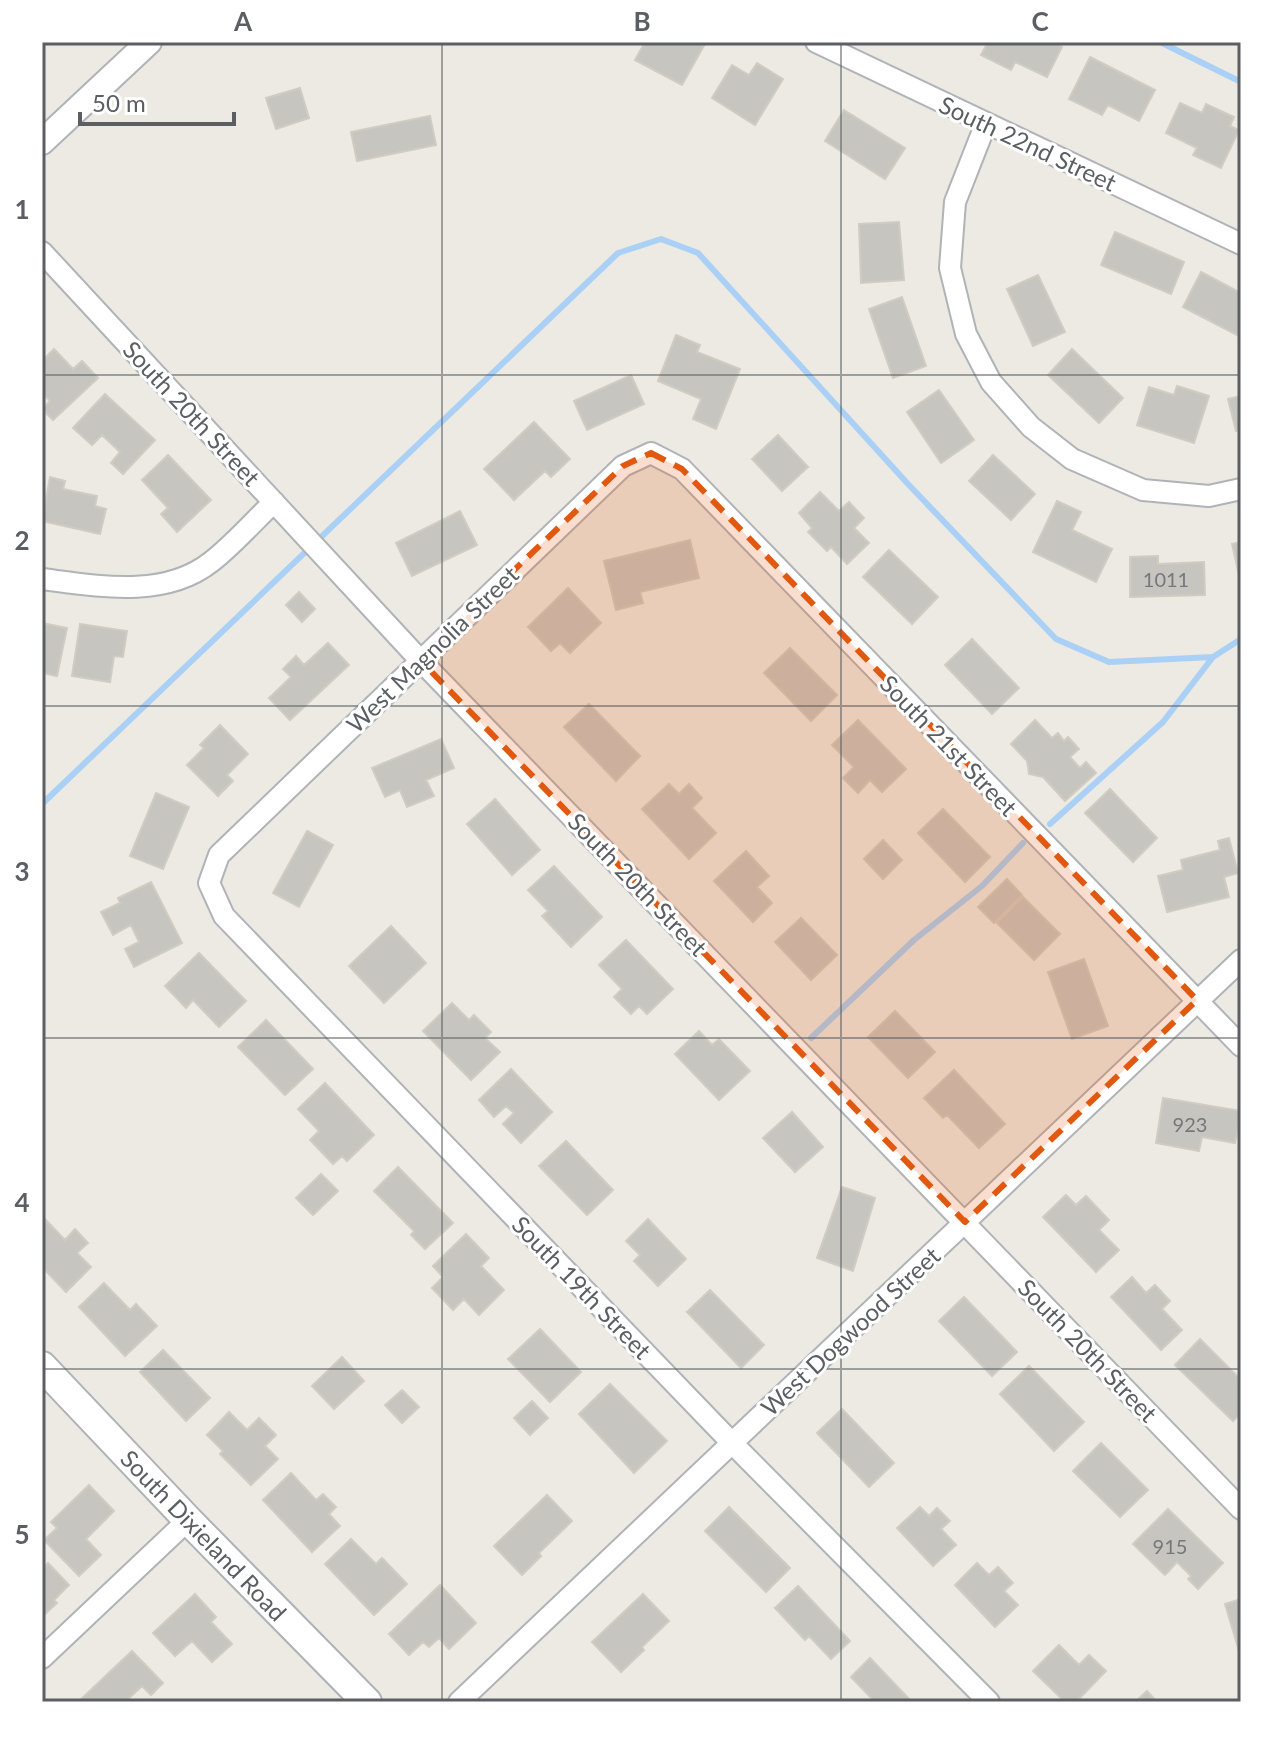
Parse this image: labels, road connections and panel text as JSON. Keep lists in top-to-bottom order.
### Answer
{
  "streets": {
    "main road": ["South Dixieland Road"],
    "street": [
      "South 22nd Street",
      "South 20th Street",
      "West Magnolia Street",
      "South 21st Street",
      "South 19th Street",
      "West Dogwood Street"
    ]
  },
  "crossings": [
    ["South 20th Street", "West Magnolia Street"],
    ["South 20th Street", "West Dogwood Street"],
    ["West Magnolia Street", "South 21st Street"],
    ["West Magnolia Street", "South 19th Street"],
    ["South 21st Street", "West Dogwood Street"],
    ["South 19th Street", "West Dogwood Street"]
  ],
  "house_numbers": ["1011", "923", "915"],
  "scale_bar": "50 m",
  "grid": {
    "columns": ["A", "B", "C"],
    "rows": [
      "1",
      "2",
      "3",
      "4",
      "5"
    ]
  }
}
